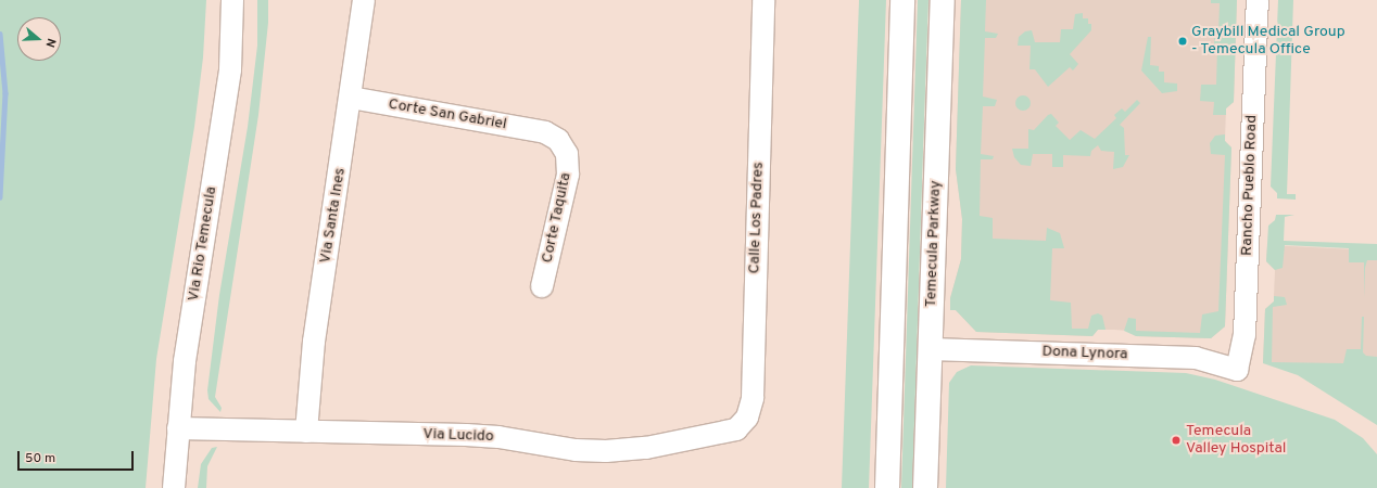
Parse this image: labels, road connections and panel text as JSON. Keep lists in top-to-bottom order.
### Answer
{
  "streets": {
    "main road": ["Temecula Parkway"],
    "street": [
      "Corte San Gabriel",
      "Rancho Pueblo Road",
      "Via Santa Ines",
      "Corte Taquita",
      "Calle Los Padres",
      "Via Rio Temecula",
      "Dona Lynora",
      "Via Lucido"
    ]
  },
  "crossings": [
    ["Corte San Gabriel", "Via Santa Ines"],
    ["Corte San Gabriel", "Corte Taquita"],
    ["Rancho Pueblo Road", "Dona Lynora"],
    ["Via Santa Ines", "Via Lucido"],
    ["Calle Los Padres", "Via Lucido"],
    ["Via Rio Temecula", "Via Lucido"],
    ["Temecula Parkway", "Dona Lynora"]
  ],
  "places": ["Graybill Medical Group - Temecula Office", "Temecula Valley Hospital"],
  "scale_bar": "50 m",
  "north": "right"
}
